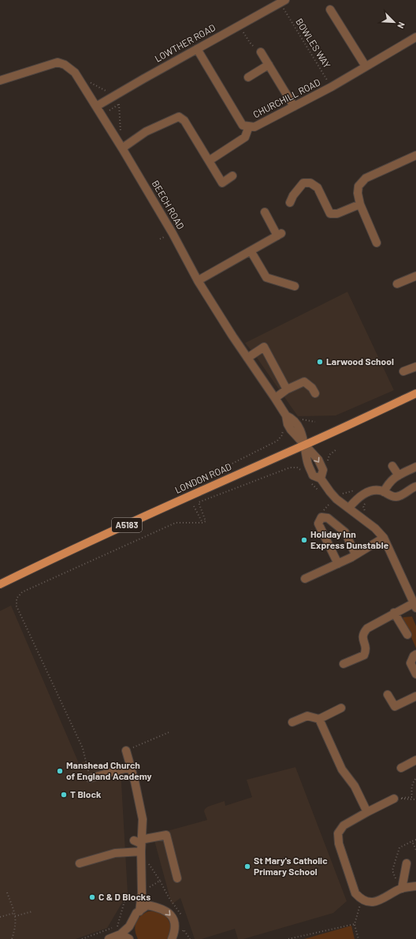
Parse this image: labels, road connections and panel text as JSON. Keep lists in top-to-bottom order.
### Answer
{
  "streets": {
    "main road": ["LONDON ROAD", "A5183"],
    "street": ["LOWTHER ROAD", "CHURCHILL ROAD", "BEECH ROAD"],
    "path": ["BOWLES WAY"]
  },
  "crossings": [
    ["LOWTHER ROAD", "BOWLES WAY"],
    ["LOWTHER ROAD", "CHURCHILL ROAD"],
    ["LOWTHER ROAD", "BEECH ROAD"],
    ["BOWLES WAY", "CHURCHILL ROAD"],
    ["BEECH ROAD", "LONDON ROAD"]
  ],
  "places": [
    "Larwood School",
    "Holiday Inn Express Dunstable",
    "Manshead Church of England Academy",
    "T Block",
    "St Mary's Catholic Primary School",
    "C & D Blocks"
  ],
  "north": "bottom right"
}
